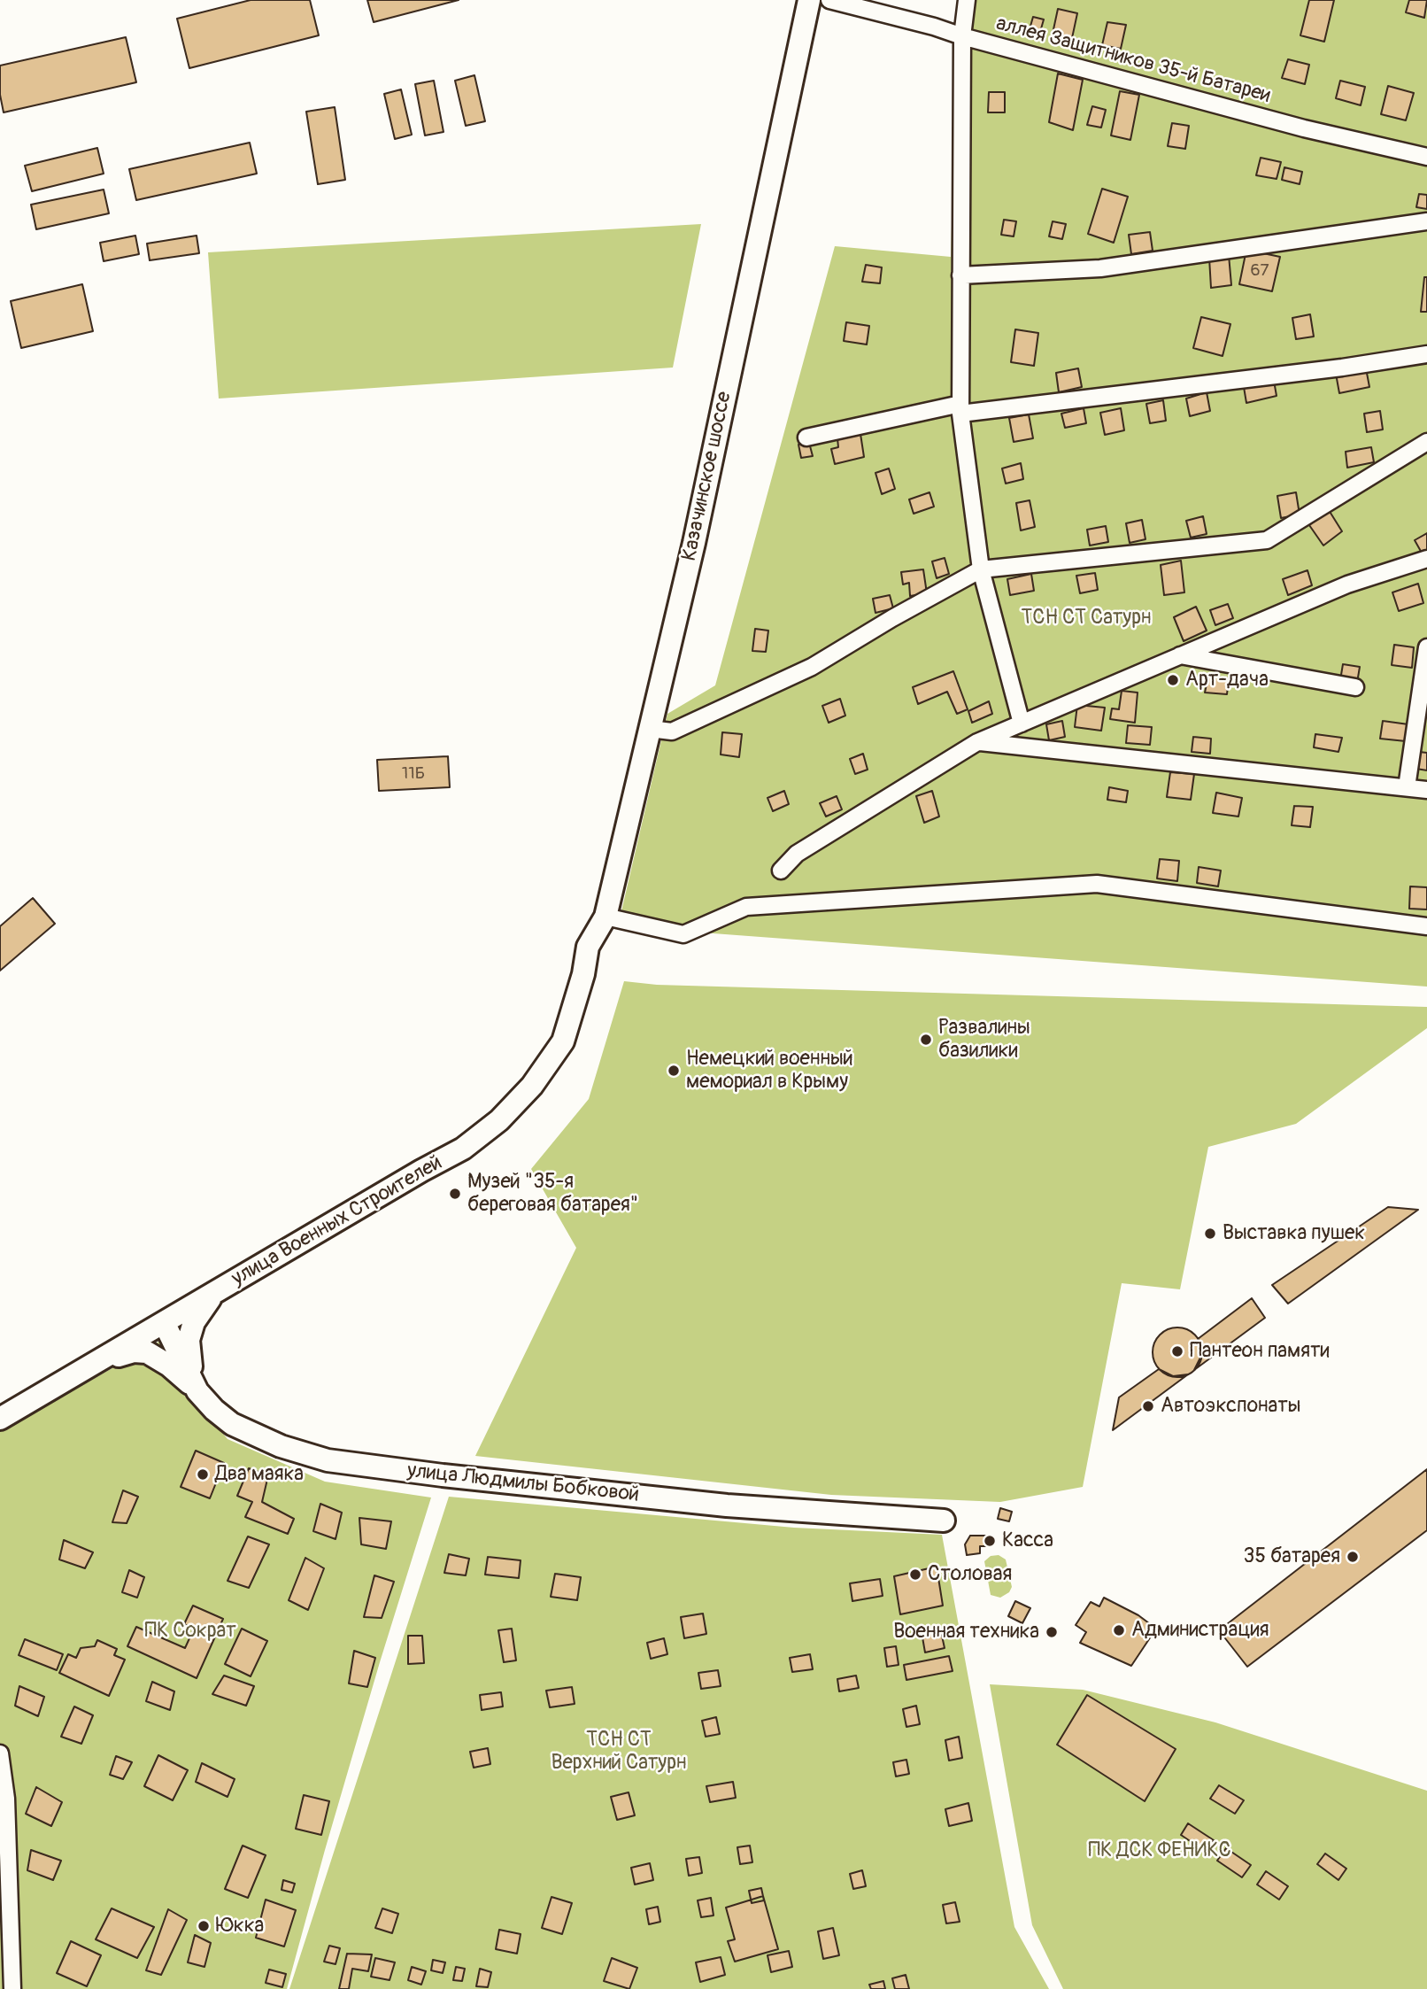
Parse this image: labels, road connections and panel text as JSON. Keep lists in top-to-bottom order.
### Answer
{
  "streets": {
    "main road": ["Казачинское шоссе", "улица Военных Строителей", "улица Людмилы Бобковой"],
    "street": ["аллея Защитников 35-й Батареи"]
  },
  "crossings": [
    ["Казачинское шоссе", "улица Военных Строителей"],
    ["улица Военных Строителей", "улица Людмилы Бобковой"]
  ],
  "parks": [
    "ТСН СТ Сатурн",
    "ПК Сократ",
    "ТСН СТ Верхний Сатурн",
    "ПК ДСК ФЕНИКС"
  ],
  "places": [
    "Арт-дача",
    "Развалины базилики",
    "Немецкий военный мемориал в Крыму",
    "Музей \"35-я береговая батарея\"",
    "Выставка пушек",
    "Пантеон памяти",
    "Автоэкспонаты",
    "Два маяка",
    "Касса",
    "35 батарея",
    "Столовая",
    "Администрация",
    "Военная техника",
    "Юкка"
  ],
  "house_numbers": ["67", "11Б"]
}
